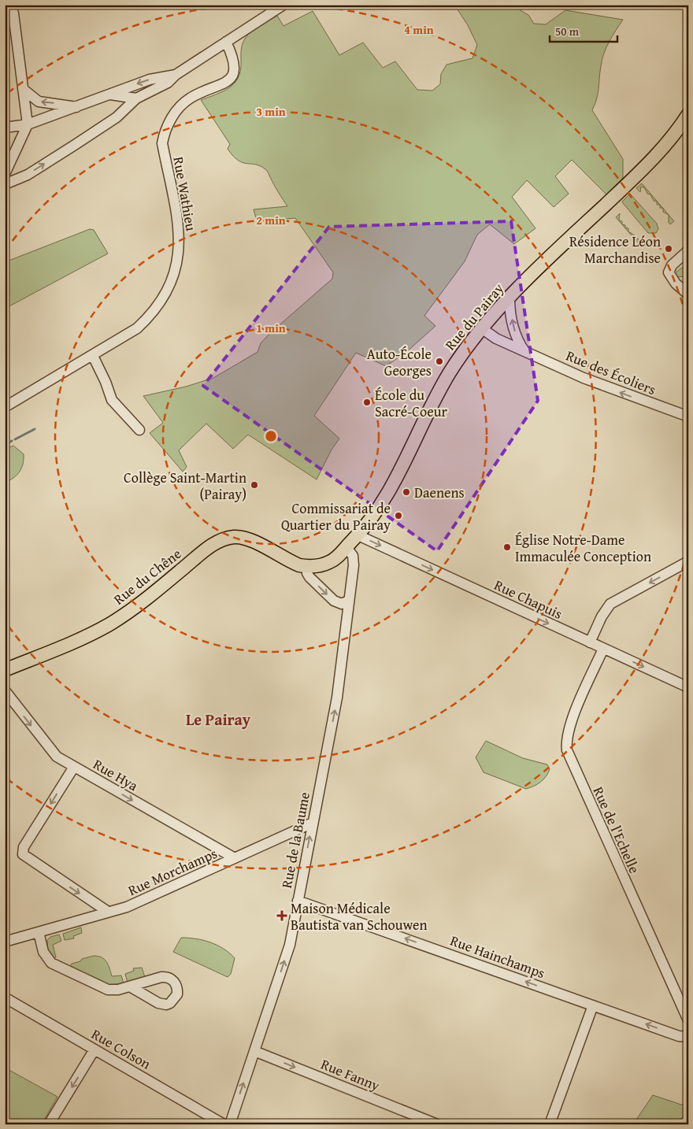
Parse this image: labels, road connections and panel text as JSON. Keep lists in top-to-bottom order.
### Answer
{
  "streets": {
    "main road": ["Rue du Pairay", "Rue du Chêne"],
    "street": [
      "Rue Wathieu",
      "Rue des Écoliers",
      "Rue Chapuis",
      "Rue Hya",
      "Rue de l'Echelle",
      "Rue de la Baume",
      "Rue Morchamps",
      "Rue Hainchamps",
      "Rue Colson",
      "Rue Fanny"
    ]
  },
  "crossings": [
    ["Rue du Pairay", "Rue des Écoliers"],
    ["Rue du Pairay", "Rue du Chêne"],
    ["Rue du Pairay", "Rue Chapuis"],
    ["Rue du Pairay", "Rue de la Baume"],
    ["Rue Chapuis", "Rue de l'Echelle"],
    ["Rue Hya", "Rue Morchamps"],
    ["Rue de la Baume", "Rue Morchamps"],
    ["Rue de la Baume", "Rue Hainchamps"],
    ["Rue de la Baume", "Rue Fanny"]
  ],
  "one_way": [
    "Rue des Écoliers",
    "Rue Chapuis",
    "Rue Hya",
    "Rue de la Baume",
    "Rue Hainchamps",
    "Rue Fanny"
  ],
  "districts": ["Le Pairay"],
  "places": {
    "other": [
      "Résidence Léon Marchandise",
      "Auto-École Georges",
      "École du Sacré-Coeur",
      "Collège Saint-Martin (Pairay)",
      "Daenens",
      "Commissariat de Quartier du Pairay",
      "Église Notre-Dame Immaculée Conception"
    ],
    "health": ["Maison Médicale Bautista van Schouwen"]
  },
  "scale_bar": "50 m",
  "rings": [
    "4 min",
    "3 min",
    "2 min",
    "1 min"
  ]
}
